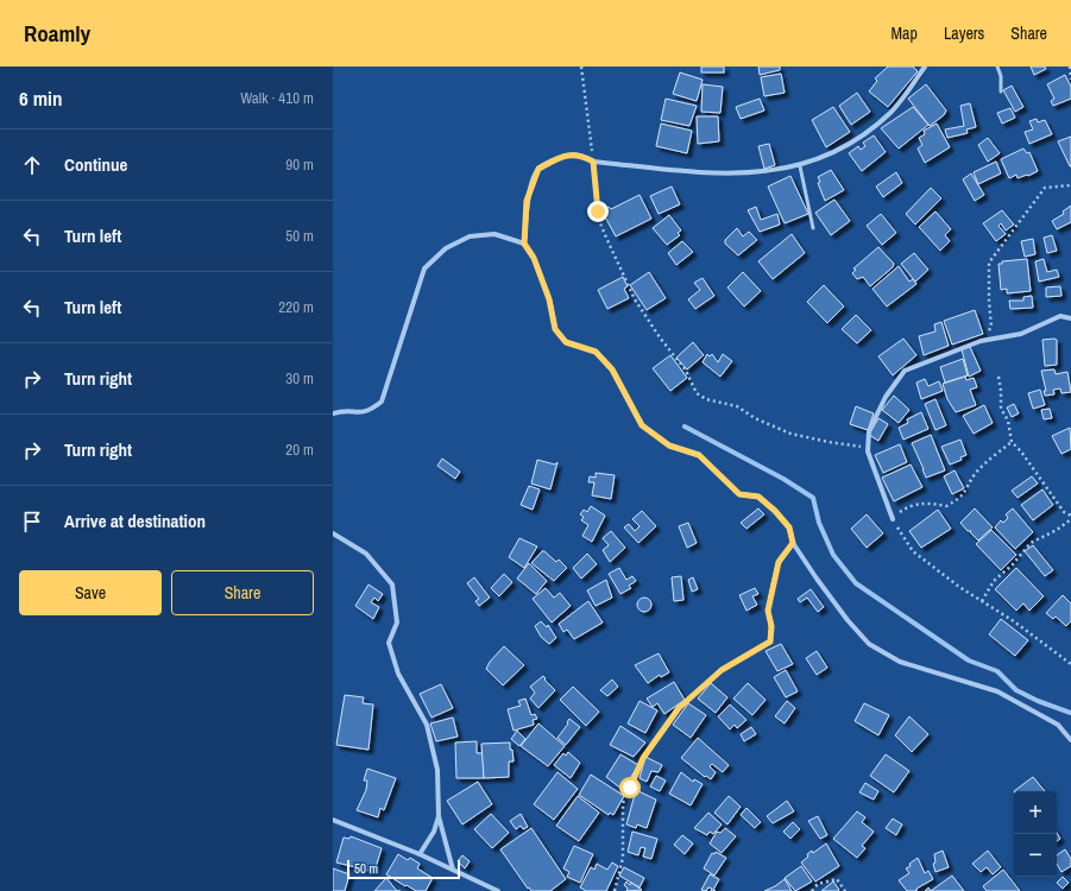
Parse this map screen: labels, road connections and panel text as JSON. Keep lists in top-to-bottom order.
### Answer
{
  "scale_bar": "50 m",
  "page": {
    "header": "Roamly",
    "nav": ["Map", "Layers", "Share"],
    "heading": ["6 min", "Walk · 410 m"],
    "list": [
      ["Continue", "90 m"],
      ["Turn left", "50 m"],
      ["Turn left", "220 m"],
      ["Turn right", "30 m"],
      ["Turn right", "20 m"],
      "Arrive at destination"
    ],
    "buttons": ["Save", "Share"],
    "map_buttons": ["+", "−"],
    "scale": "50 m"
  }
}
